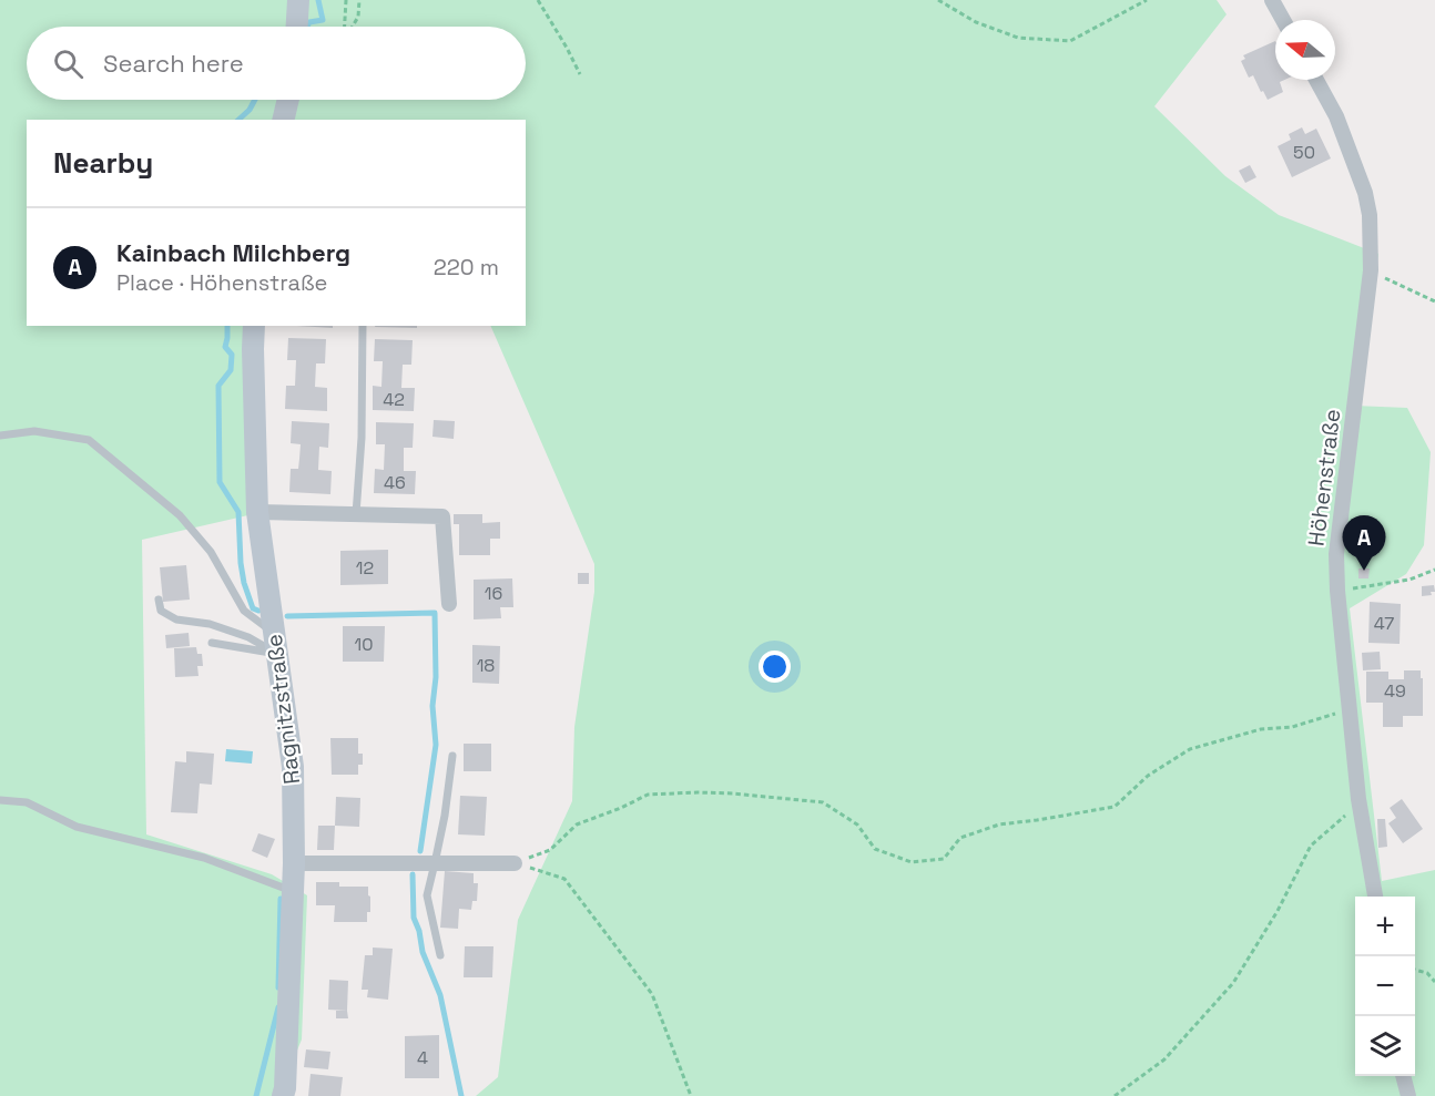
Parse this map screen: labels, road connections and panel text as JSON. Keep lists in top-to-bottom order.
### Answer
{
  "streets": {
    "main road": ["Ragnitzstraße"],
    "street": ["Höhenstraße"]
  },
  "house_numbers": [
    "50",
    "42",
    "46",
    "12",
    "16",
    "47",
    "10",
    "18",
    "49",
    "4"
  ],
  "north": "left",
  "page": {
    "search": "Search here",
    "heading": "Nearby",
    "list": [
      {
        "mark": "A",
        "name": "Kainbach Milchberg",
        "note": "Place · Höhenstraße",
        "value": "220 m"
      }
    ],
    "pins": "A",
    "map_buttons": ["+", "−"]
  }
}
